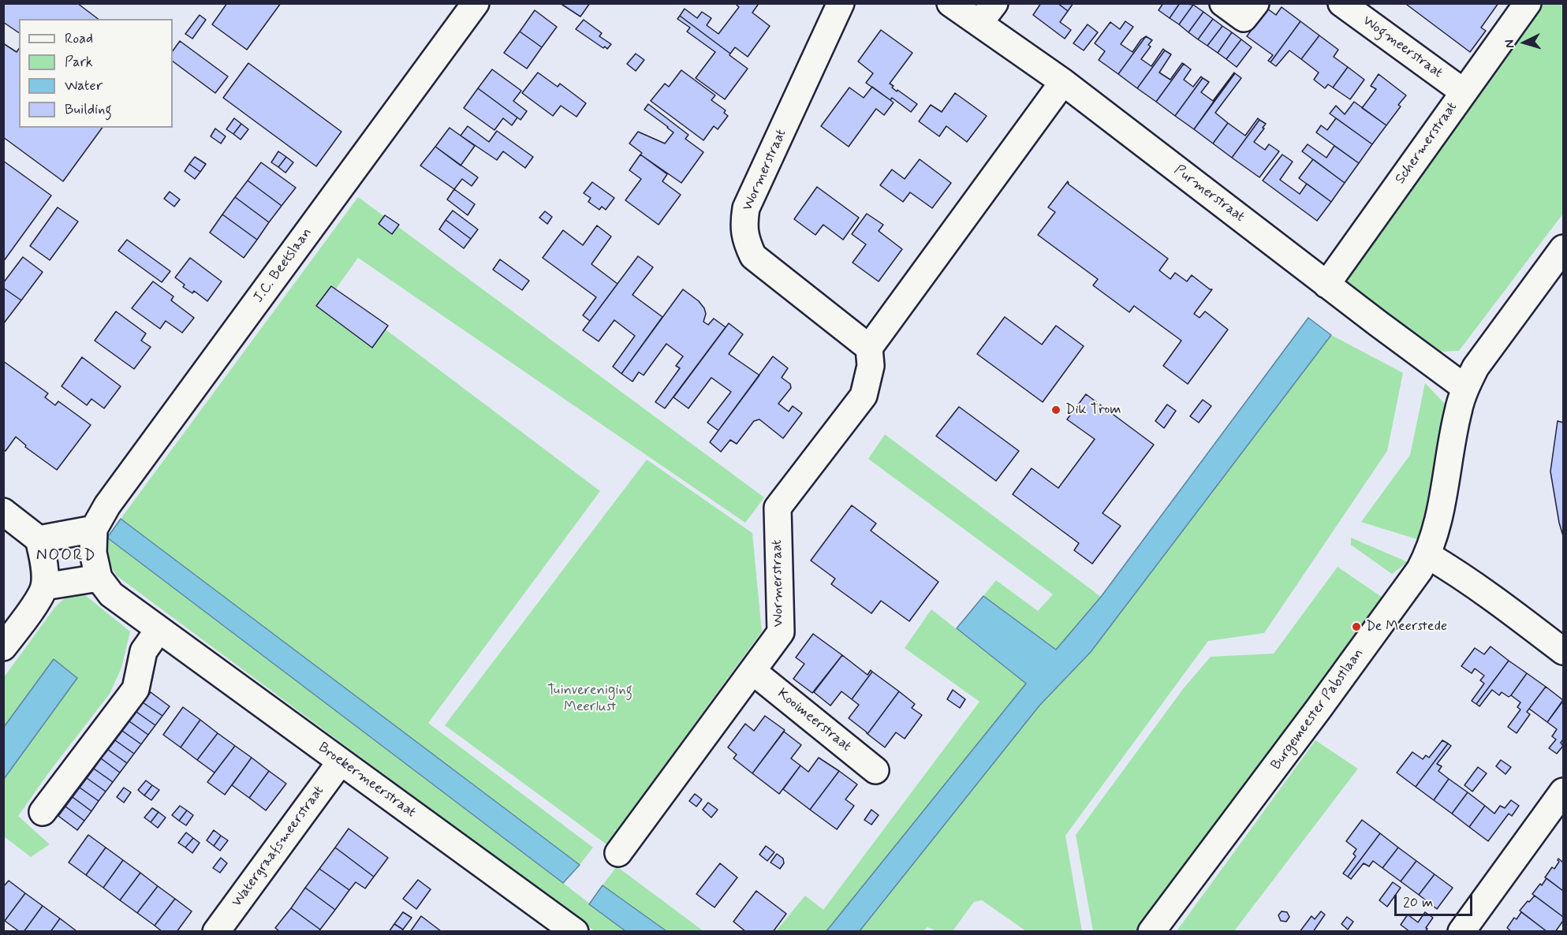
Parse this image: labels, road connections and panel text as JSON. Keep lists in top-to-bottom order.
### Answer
{
  "streets": {
    "street": [
      "Wogmeerstraat",
      "Schermerstraat",
      "Wormerstraat",
      "Purmerstraat",
      "J.C. Beetslaan",
      "Burgemeester Pabstlaan",
      "Kooimeerstraat",
      "Broekermeerstraat",
      "Watergraafsmeerstraat"
    ]
  },
  "crossings": [
    ["Wogmeerstraat", "Schermerstraat"],
    ["Schermerstraat", "Purmerstraat"],
    ["Wormerstraat", "Kooimeerstraat"],
    ["Purmerstraat", "Burgemeester Pabstlaan"],
    ["Broekermeerstraat", "Watergraafsmeerstraat"]
  ],
  "districts": ["NOORD"],
  "parks": ["Tuinvereniging Meerlust"],
  "places": ["Dik Trom", "De Meerstede"],
  "legend": [
    "Road",
    "Park",
    "Water",
    "Building"
  ],
  "scale_bar": "20 m",
  "north": "left"
}
